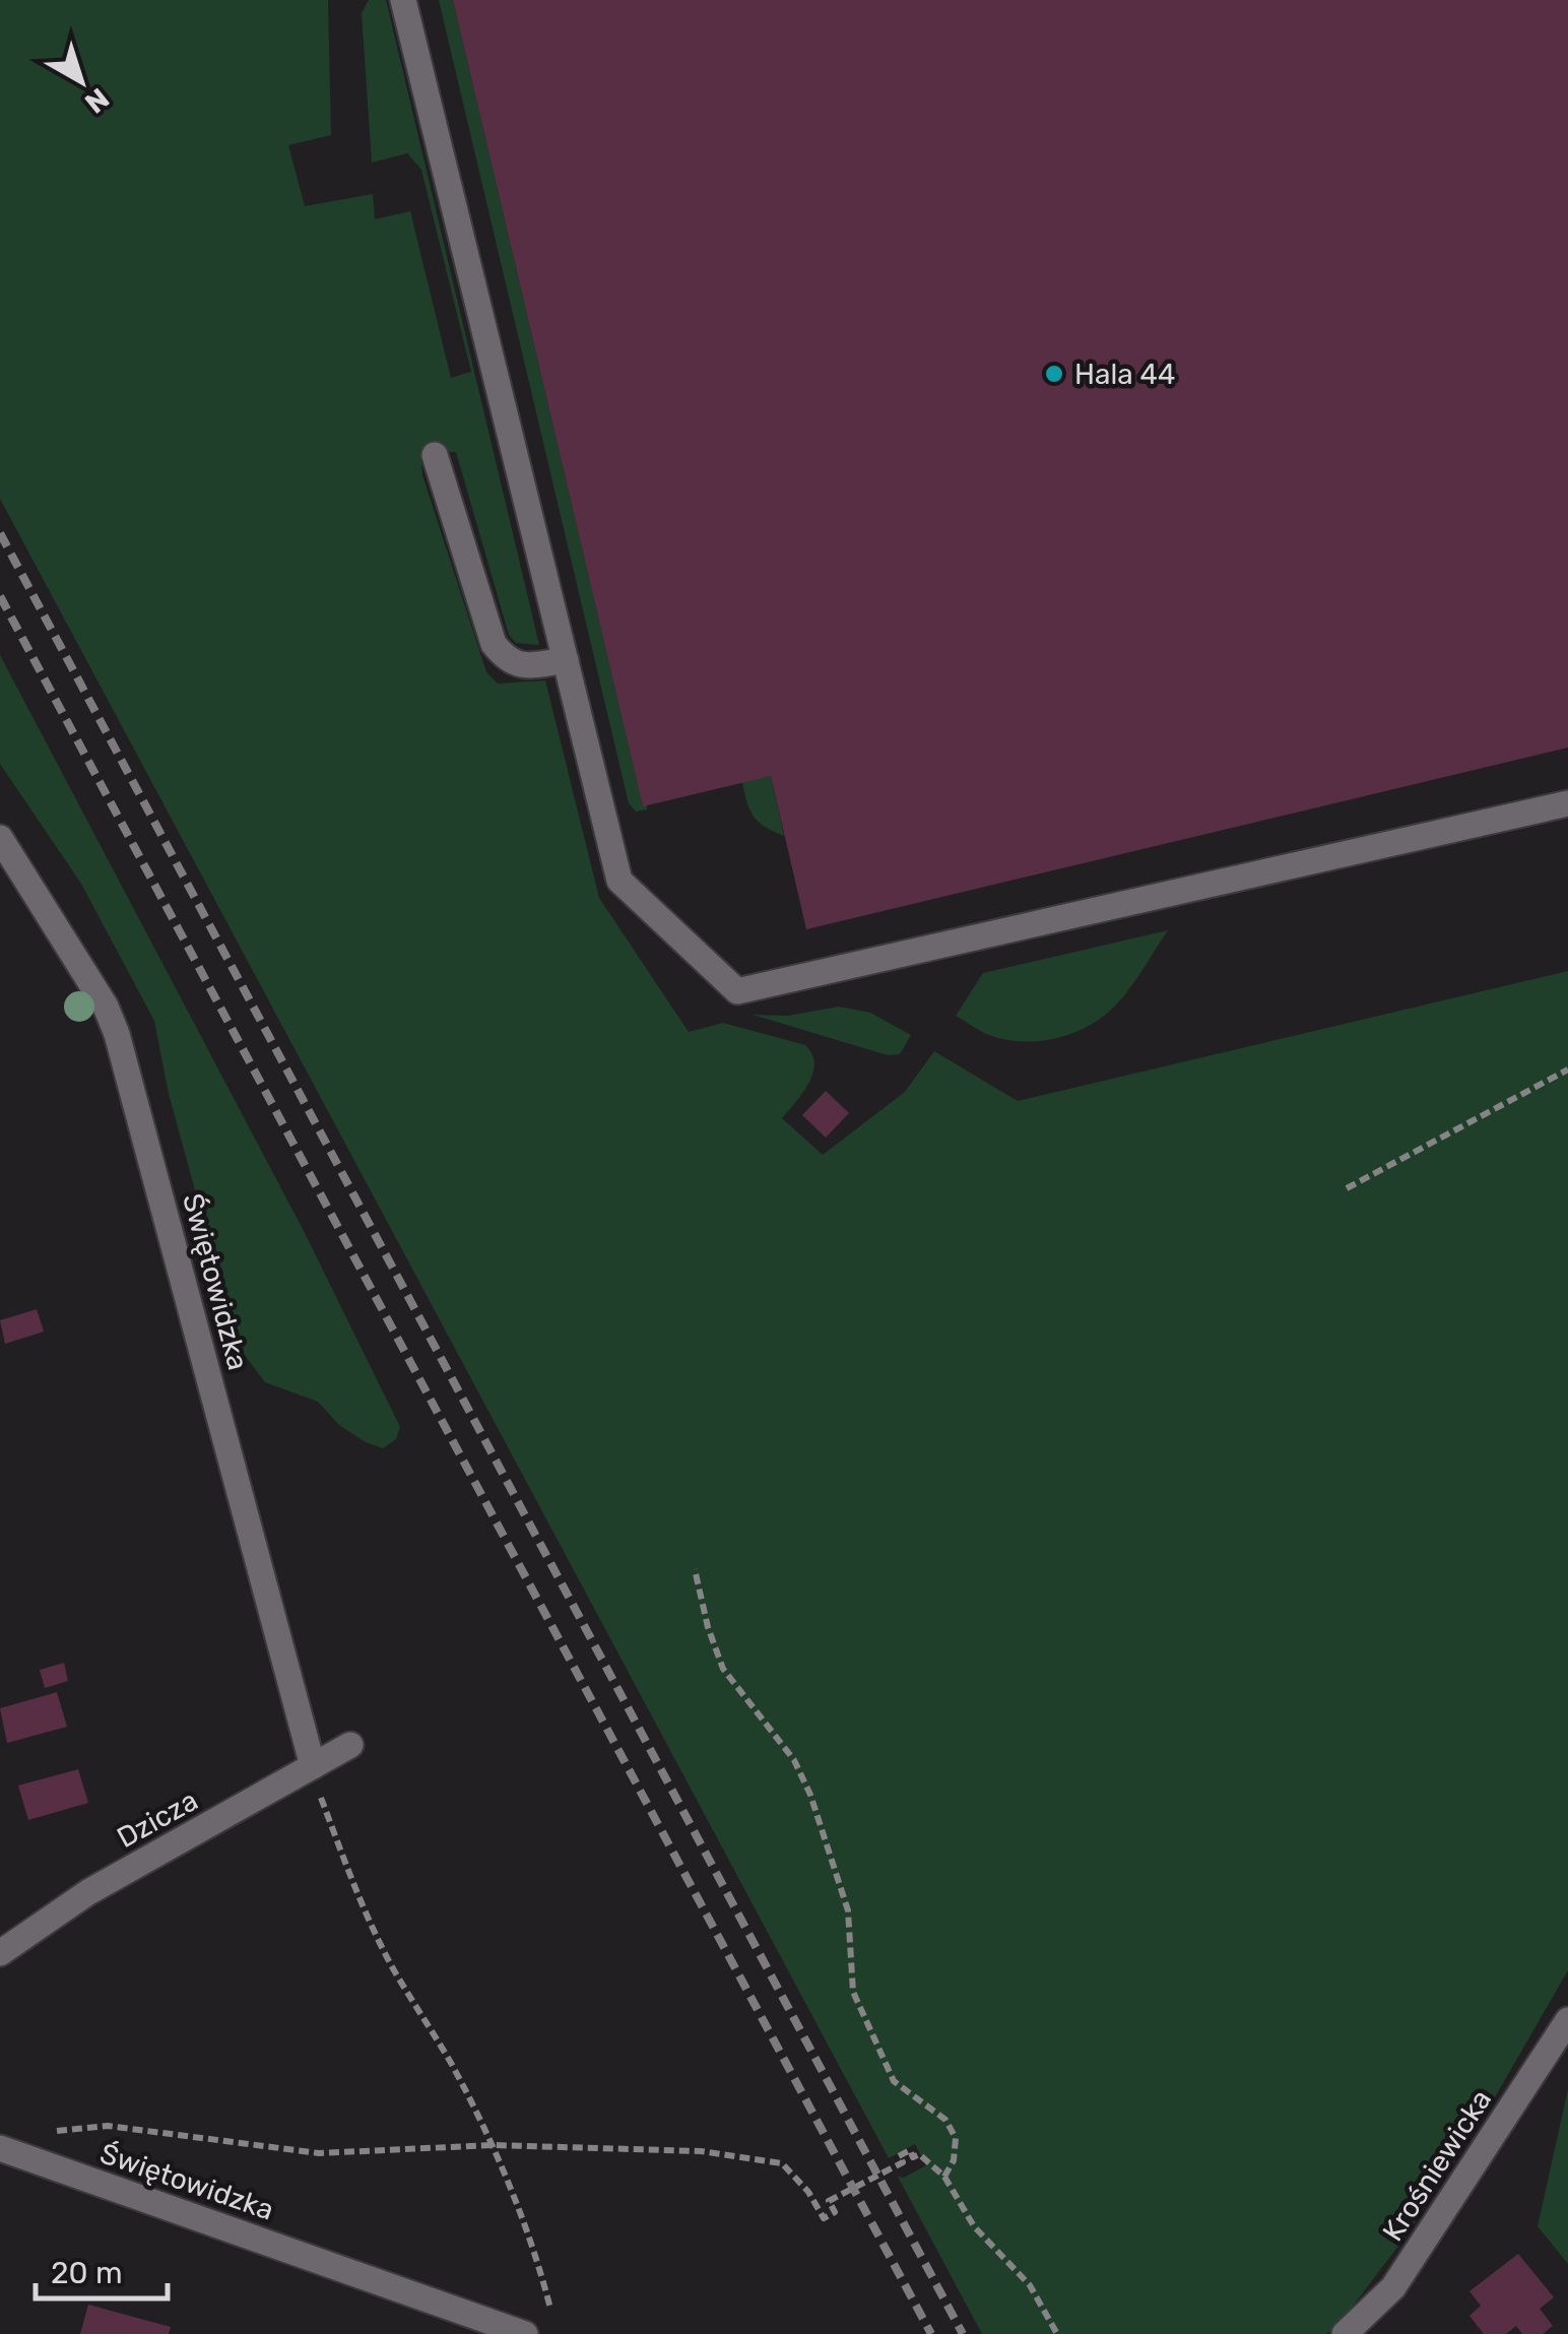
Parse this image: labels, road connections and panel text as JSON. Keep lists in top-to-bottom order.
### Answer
{
  "streets": {
    "street": ["Świętowidzka", "Dzicza", "Krośniewicka"]
  },
  "crossings": [
    ["Świętowidzka", "Dzicza"]
  ],
  "places": ["Hala 44"],
  "scale_bar": "20 m",
  "north": "bottom right"
}
